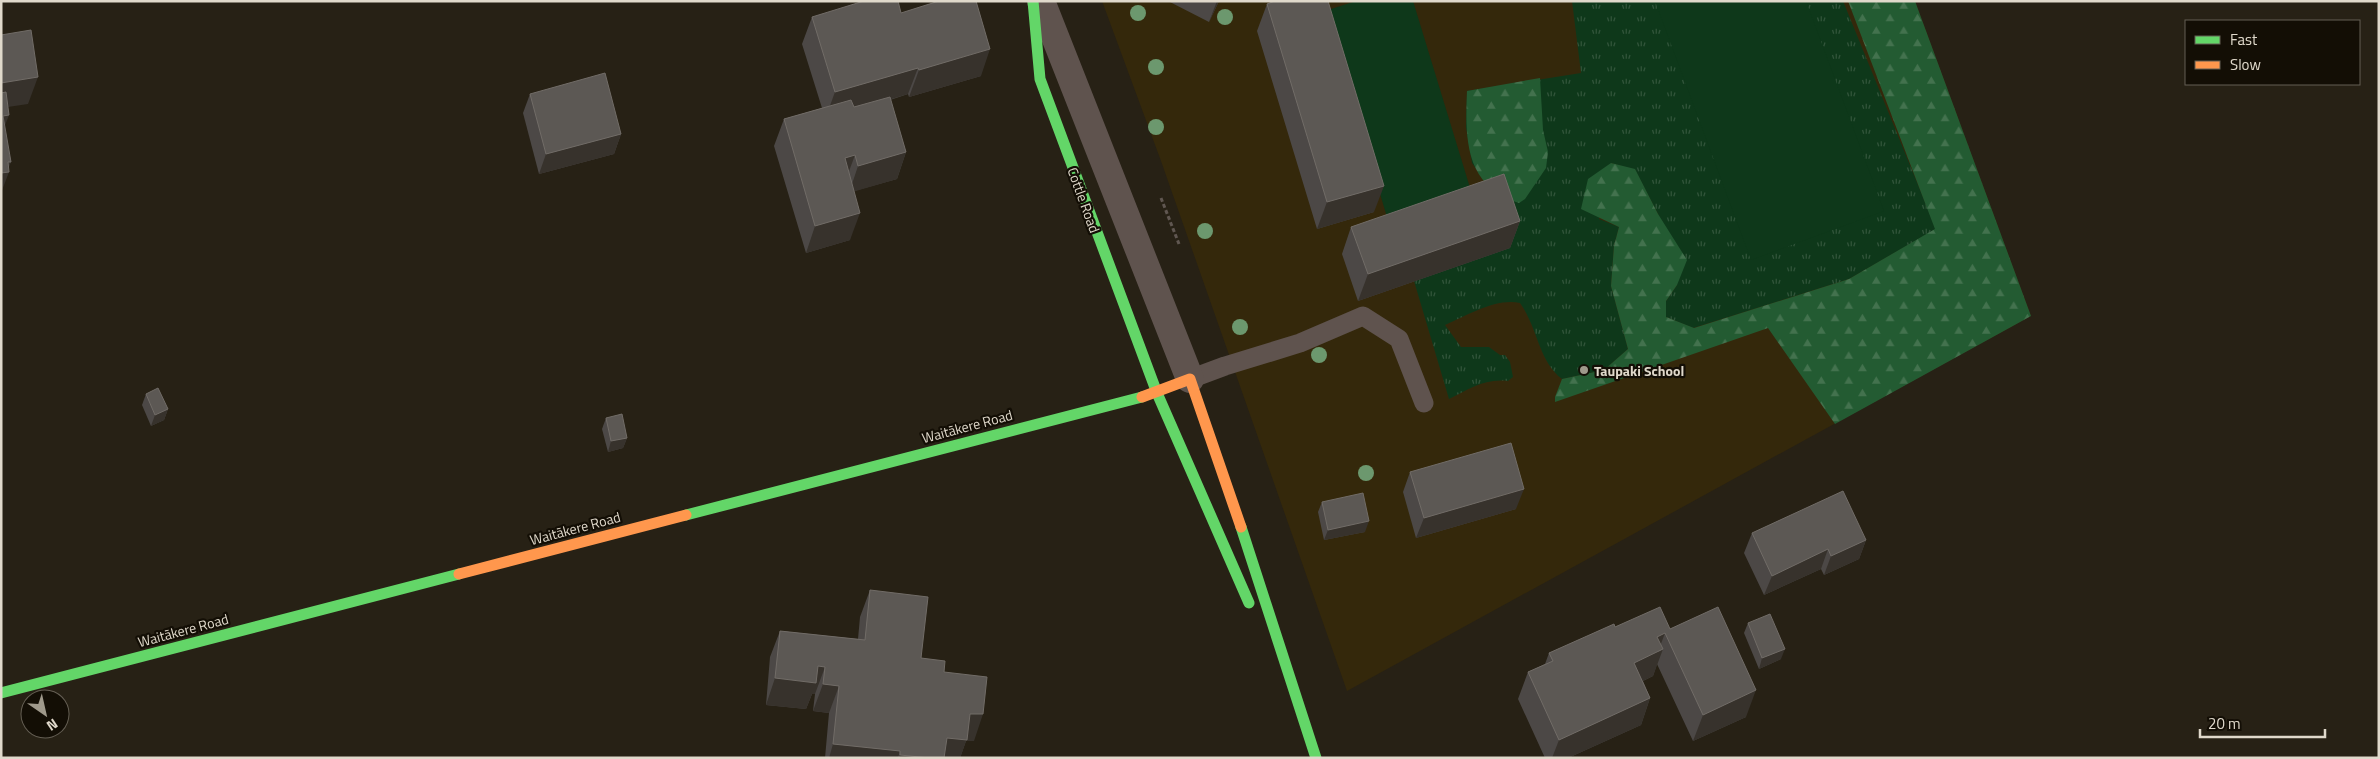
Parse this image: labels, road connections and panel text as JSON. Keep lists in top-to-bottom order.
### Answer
{
  "streets": {
    "street": ["Cottle Road", "Waitākere Road"]
  },
  "crossings": [
    ["Cottle Road", "Waitākere Road"]
  ],
  "places": ["Taupaki School"],
  "legend": ["Fast", "Slow"],
  "scale_bar": "20 m",
  "north": "bottom right"
}
